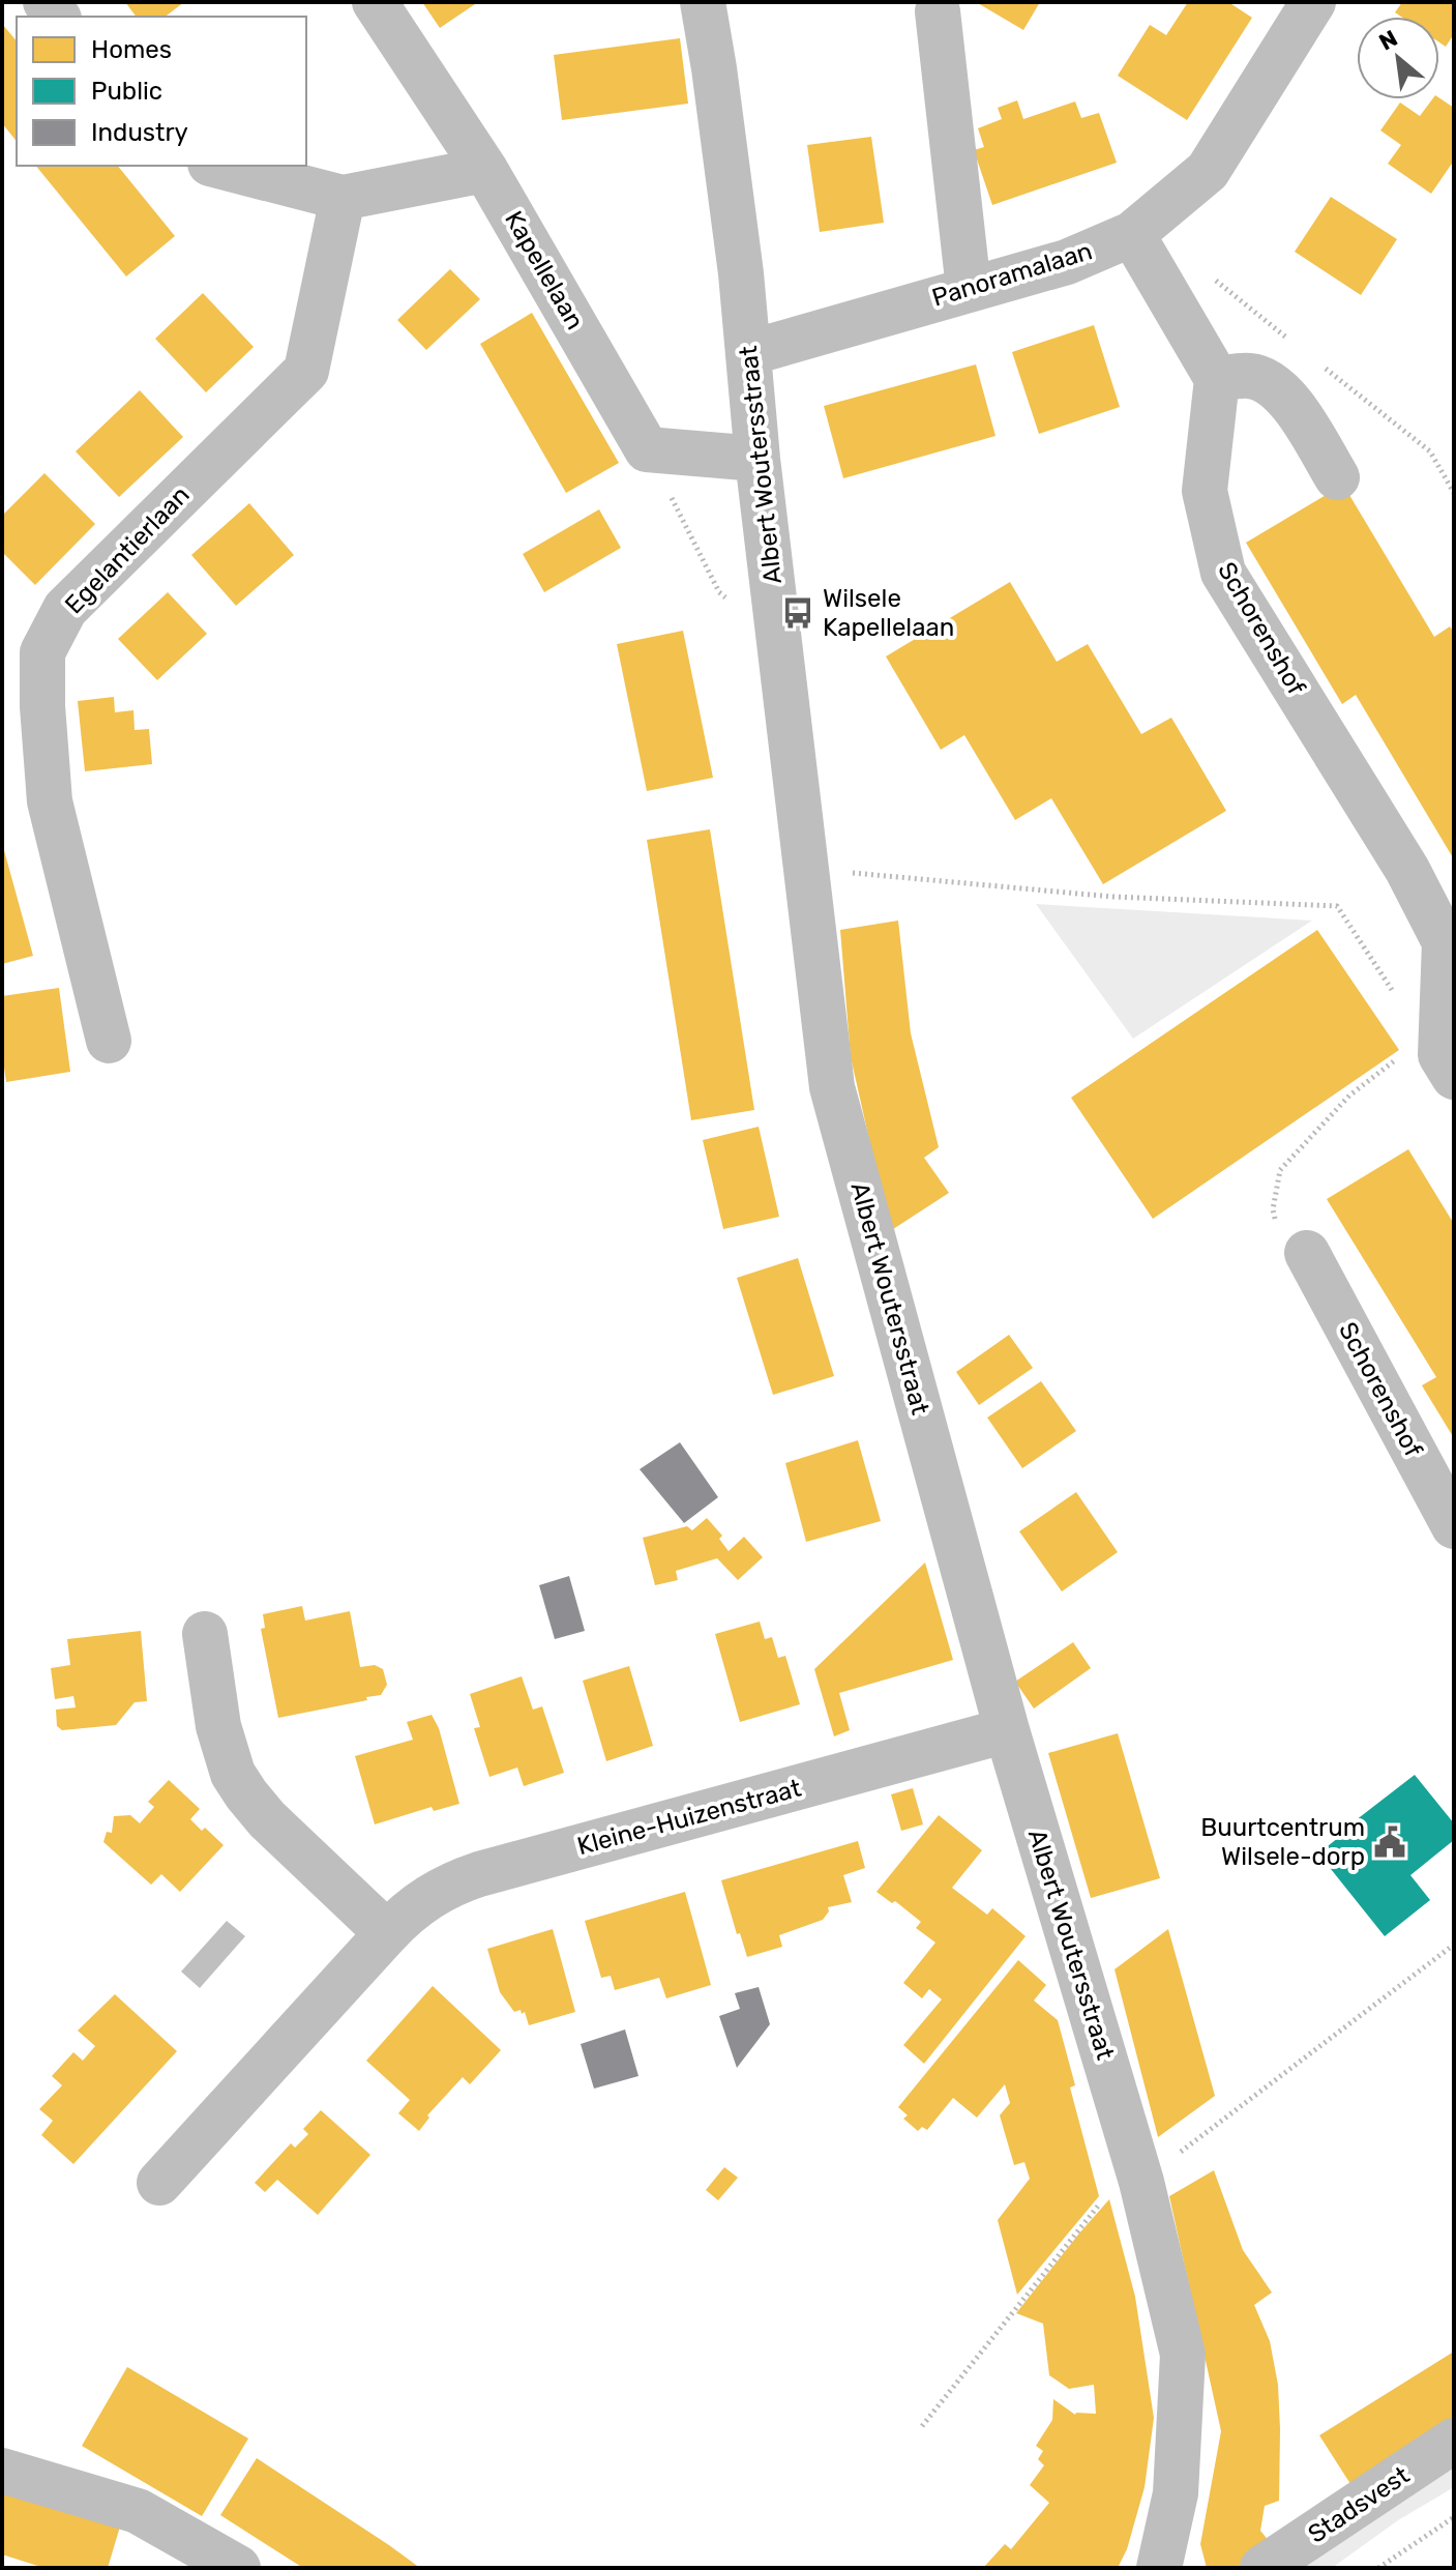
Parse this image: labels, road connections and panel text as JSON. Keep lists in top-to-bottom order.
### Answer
{
  "streets": {
    "street": [
      "Kapellelaan",
      "Panoramalaan",
      "Albert Woutersstraat",
      "Egelantierlaan",
      "Schorenshof",
      "Kleine-Huizenstraat",
      "Stadsvest"
    ]
  },
  "crossings": [
    ["Panoramalaan", "Albert Woutersstraat"],
    ["Albert Woutersstraat", "Kleine-Huizenstraat"]
  ],
  "places": {
    "bus stop": ["Wilsele Kapellelaan"],
    "public building": ["Buurtcentrum Wilsele-dorp"]
  },
  "legend": ["Homes", "Public", "Industry"],
  "north": "top left"
}
